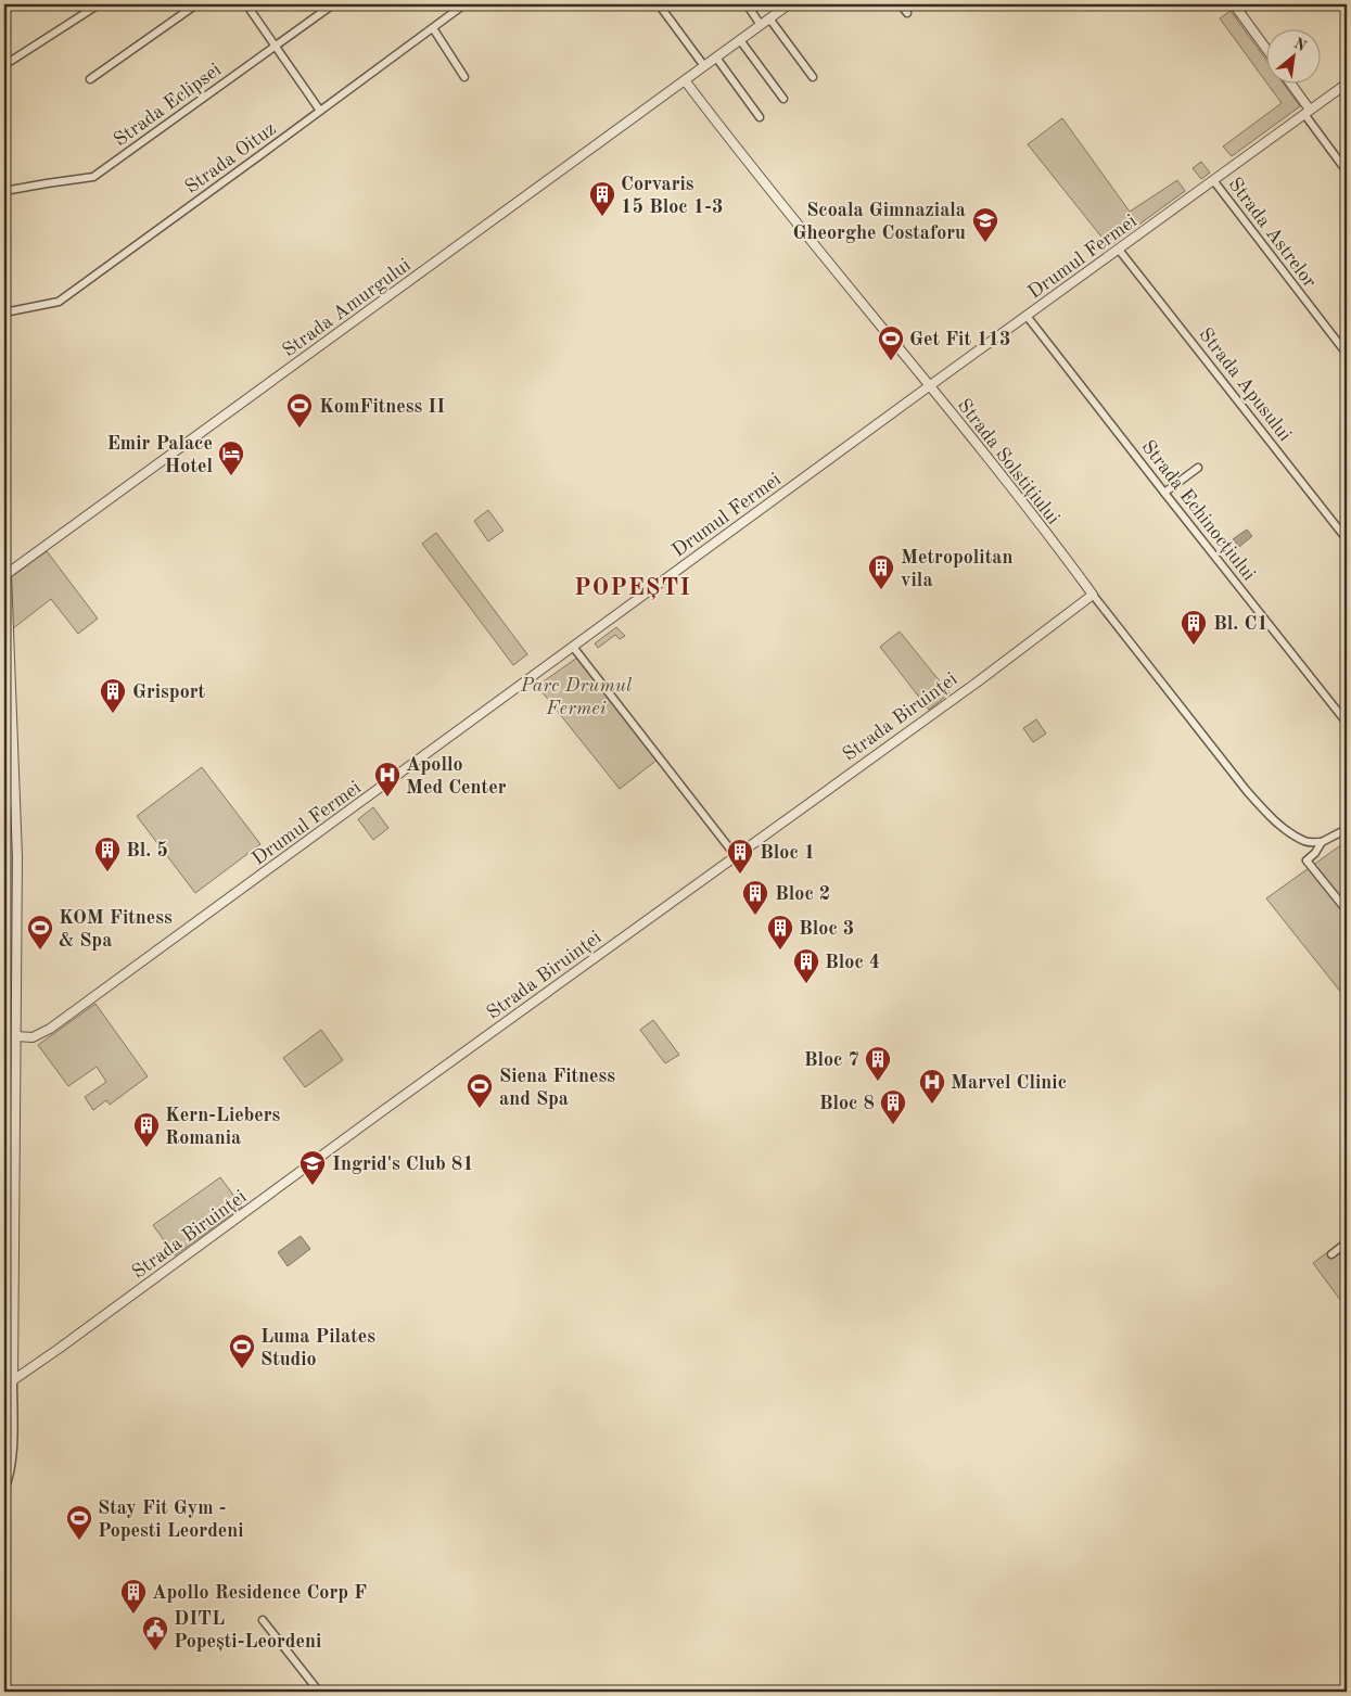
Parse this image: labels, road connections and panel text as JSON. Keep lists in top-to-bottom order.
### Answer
{
  "streets": {
    "street": [
      "Strada Eclipsei",
      "Strada Oituz",
      "Strada Astrelor",
      "Drumul Fermei",
      "Strada Amurgului",
      "Strada Apusului",
      "Strada Solstițiului",
      "Strada Echinocțiului",
      "Strada Biruinței"
    ]
  },
  "crossings": [
    ["Strada Astrelor", "Drumul Fermei"],
    ["Drumul Fermei", "Strada Apusului"],
    ["Drumul Fermei", "Strada Solstițiului"],
    ["Drumul Fermei", "Strada Echinocțiului"],
    ["Strada Amurgului", "Strada Solstițiului"],
    ["Strada Solstițiului", "Strada Biruinței"]
  ],
  "districts": ["POPEȘTI"],
  "parks": ["Parc Drumul Fermei"],
  "places": {
    "building": [
      "Corvaris 15 Bloc 1-3",
      "Metropolitan vila",
      "Bl. C1",
      "Grisport",
      "Bl. 5",
      "Bloc 1",
      "Bloc 2",
      "Bloc 3",
      "Bloc 4",
      "Bloc 7",
      "Bloc 8",
      "Kern-Liebers Romania",
      "Apollo Residence Corp F"
    ],
    "school or university": ["Scoala Gimnaziala Gheorghe Costaforu", "Ingrid's Club 81"],
    "sports": [
      "Get Fit 113",
      "KomFitness II",
      "KOM Fitness & Spa",
      "Siena Fitness and Spa",
      "Luma Pilates Studio",
      "Stay Fit Gym - Popesti Leordeni"
    ],
    "hotel": ["Emir Palace Hotel"],
    "hospital": ["Apollo Med Center", "Marvel Clinic"],
    "public building": ["DITL Popești-Leordeni"]
  },
  "north": "top right"
}
